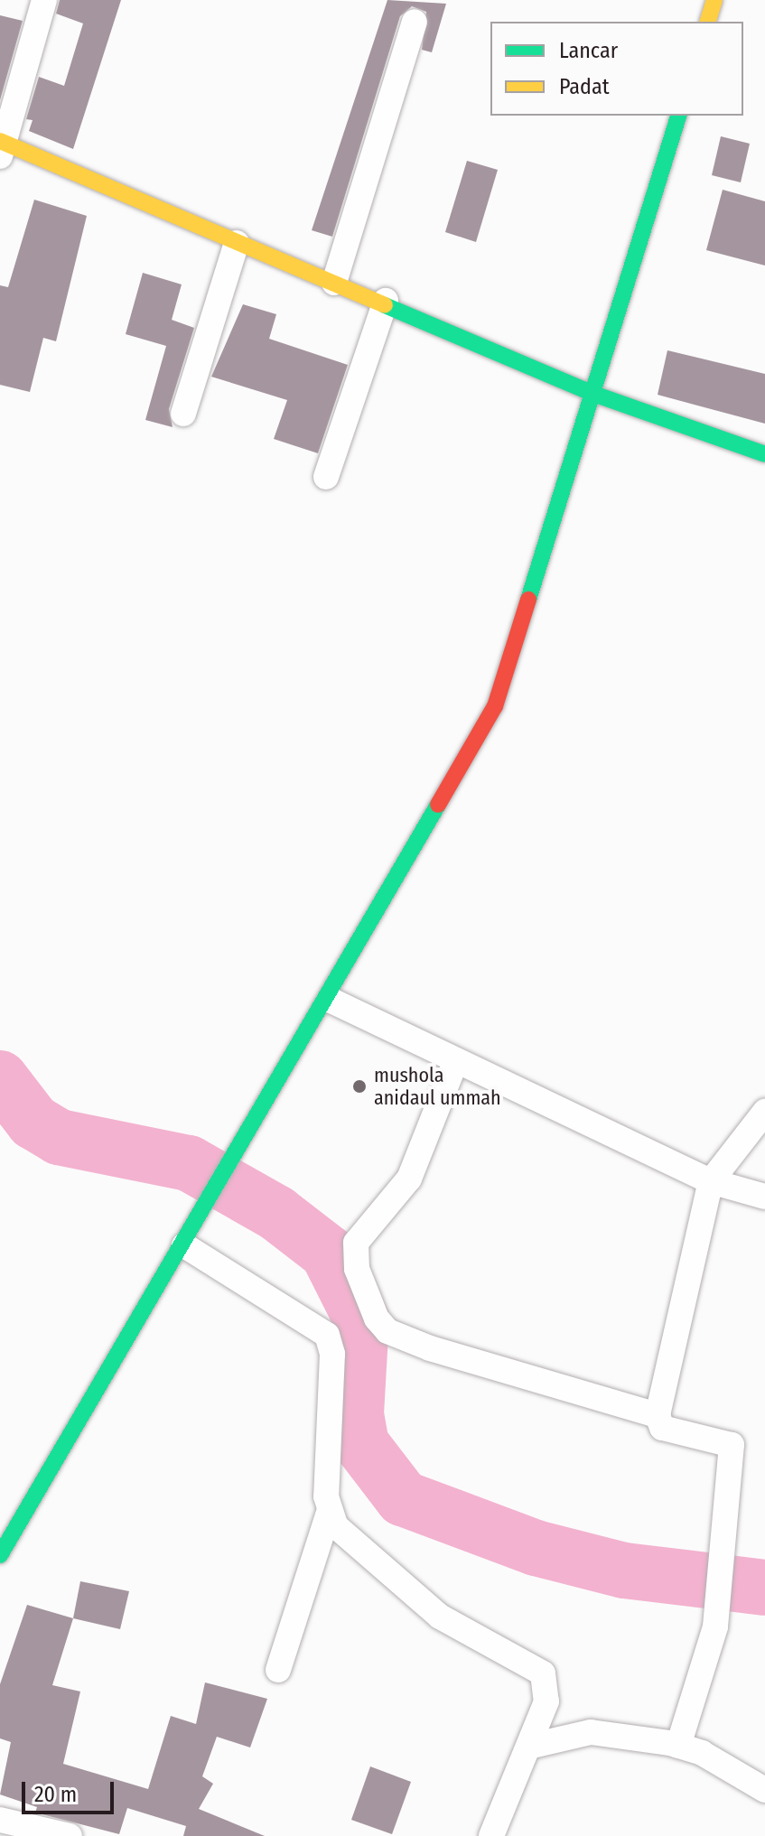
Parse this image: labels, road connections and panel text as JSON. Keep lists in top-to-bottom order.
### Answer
{
  "places": ["mushola anidaul ummah"],
  "legend": ["Lancar", "Padat"],
  "scale_bar": "20 m"
}
